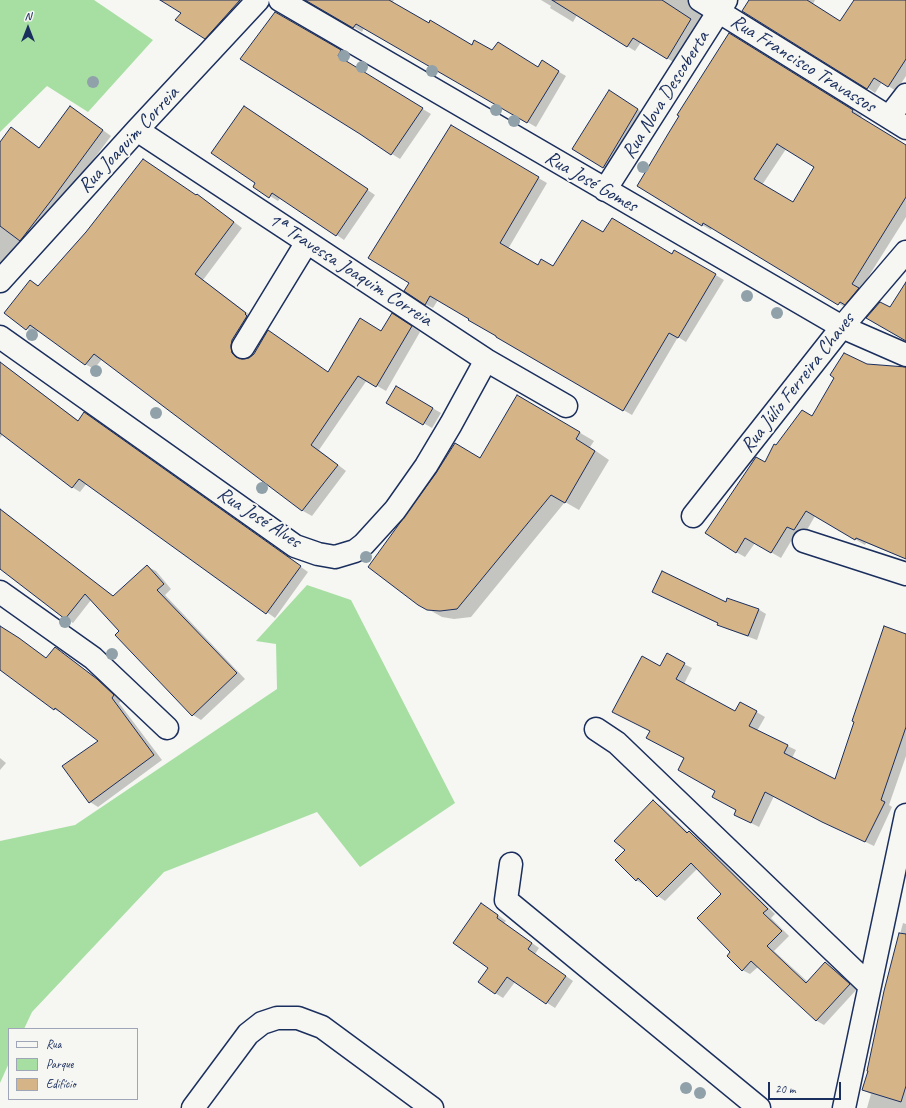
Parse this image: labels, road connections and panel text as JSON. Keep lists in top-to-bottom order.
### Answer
{
  "streets": {
    "street": [
      "Rua Francisco Travassos",
      "Rua Nova Descoberta",
      "Rua Joaquim Correia",
      "Rua José Gomes",
      "1ª Travessa Joaquim Correia",
      "Rua Júlio Ferreira Chaves",
      "Rua José Alves"
    ]
  },
  "crossings": [
    ["Rua Francisco Travassos", "Rua Nova Descoberta"],
    ["Rua Nova Descoberta", "Rua José Gomes"],
    ["Rua Joaquim Correia", "1ª Travessa Joaquim Correia"],
    ["Rua José Gomes", "Rua Júlio Ferreira Chaves"],
    ["1ª Travessa Joaquim Correia", "Rua José Alves"]
  ],
  "legend": ["Rua", "Parque", "Edifício"],
  "scale_bar": "20 m",
  "north": "top"
}
